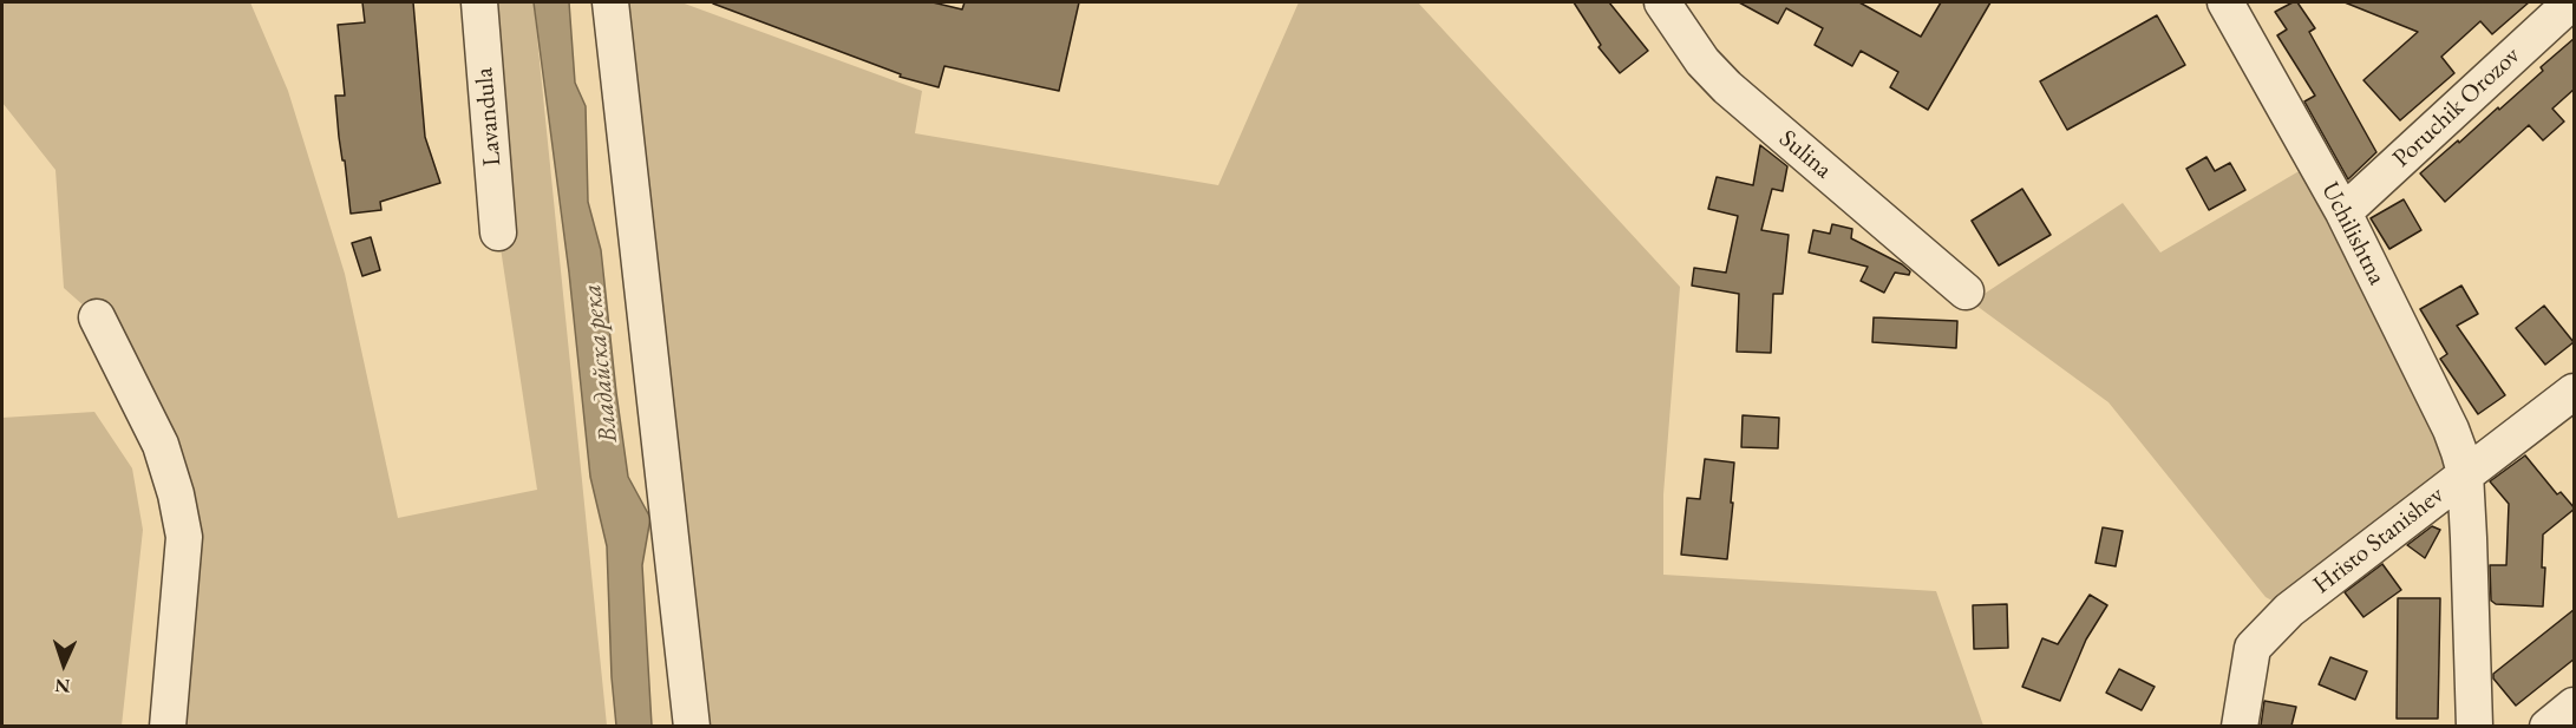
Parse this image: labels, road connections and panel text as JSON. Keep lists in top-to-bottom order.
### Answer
{
  "streets": {
    "street": [
      "Poruchik Orozov",
      "Lavandula",
      "Sulina",
      "Uchilishtna",
      "Hristo Stanishev"
    ]
  },
  "crossings": [
    ["Poruchik Orozov", "Uchilishtna"],
    ["Uchilishtna", "Hristo Stanishev"]
  ],
  "water": ["Владайска река"],
  "north": "bottom"
}
